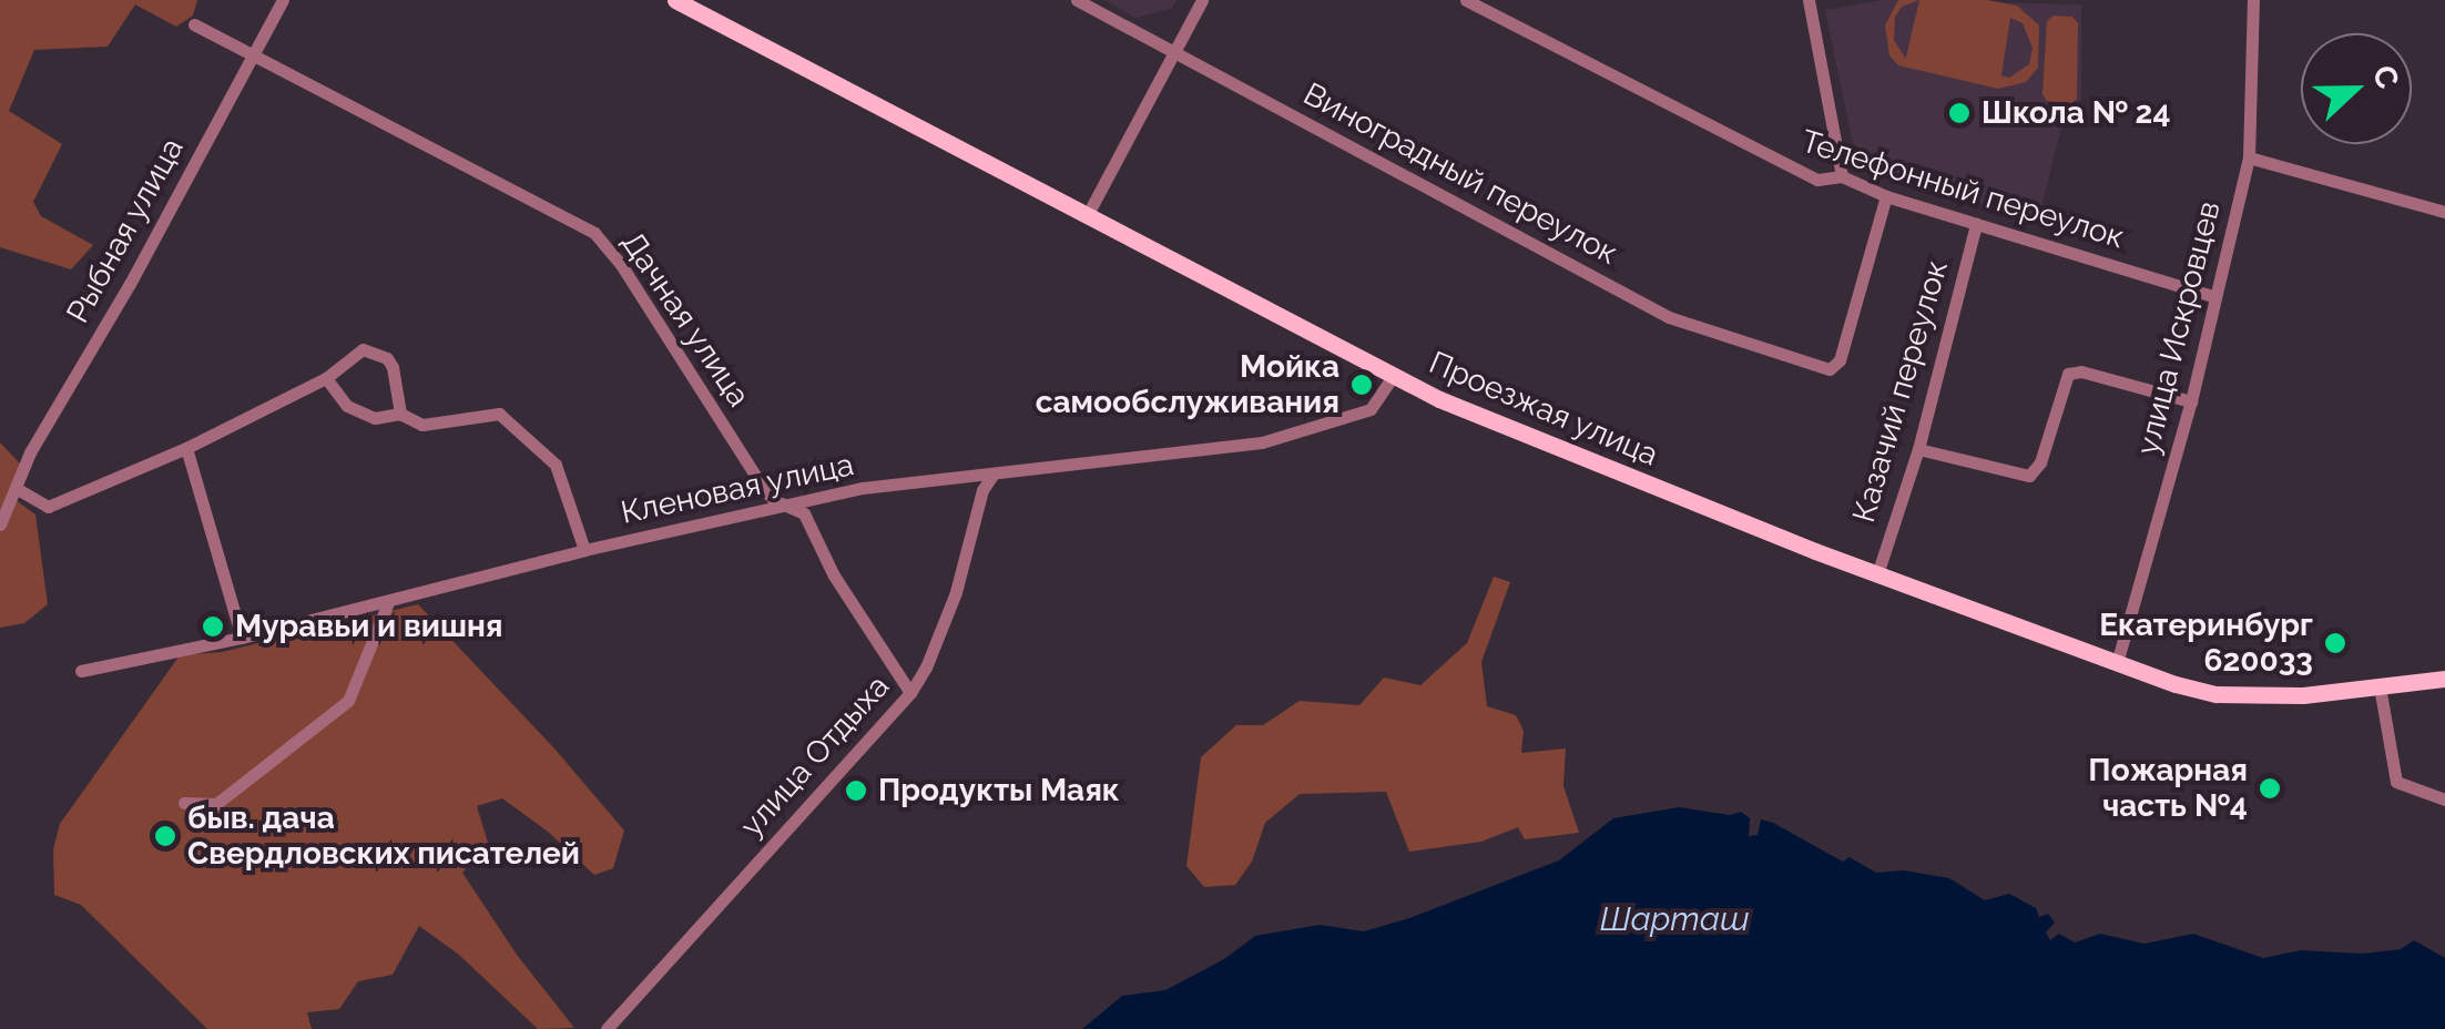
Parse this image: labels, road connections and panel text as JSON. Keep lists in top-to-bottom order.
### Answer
{
  "streets": {
    "main road": ["Проезжая улица"],
    "street": [
      "Виноградный переулок",
      "Телефонный переулок",
      "Рыбная улица",
      "Дачная улица",
      "улица Искровцев",
      "Казачий переулок",
      "Кленовая улица",
      "улица Отдыха"
    ]
  },
  "crossings": [
    ["Виноградный переулок", "Телефонный переулок"],
    ["Телефонный переулок", "улица Искровцев"],
    ["Телефонный переулок", "Казачий переулок"],
    ["Рыбная улица", "Дачная улица"],
    ["Дачная улица", "Кленовая улица"],
    ["Дачная улица", "улица Отдыха"],
    ["улица Искровцев", "Проезжая улица"],
    ["Казачий переулок", "Проезжая улица"],
    ["Проезжая улица", "Кленовая улица"],
    ["Кленовая улица", "улица Отдыха"]
  ],
  "water": ["Шарташ"],
  "places": [
    "Школа № 24",
    "Мойка самообслуживания",
    "Муравьи и вишня",
    "Екатеринбург 620033",
    "Пожарная часть №4",
    "Продукты Маяк",
    "быв. дача Свердловских писателей"
  ],
  "north": "right"
}
